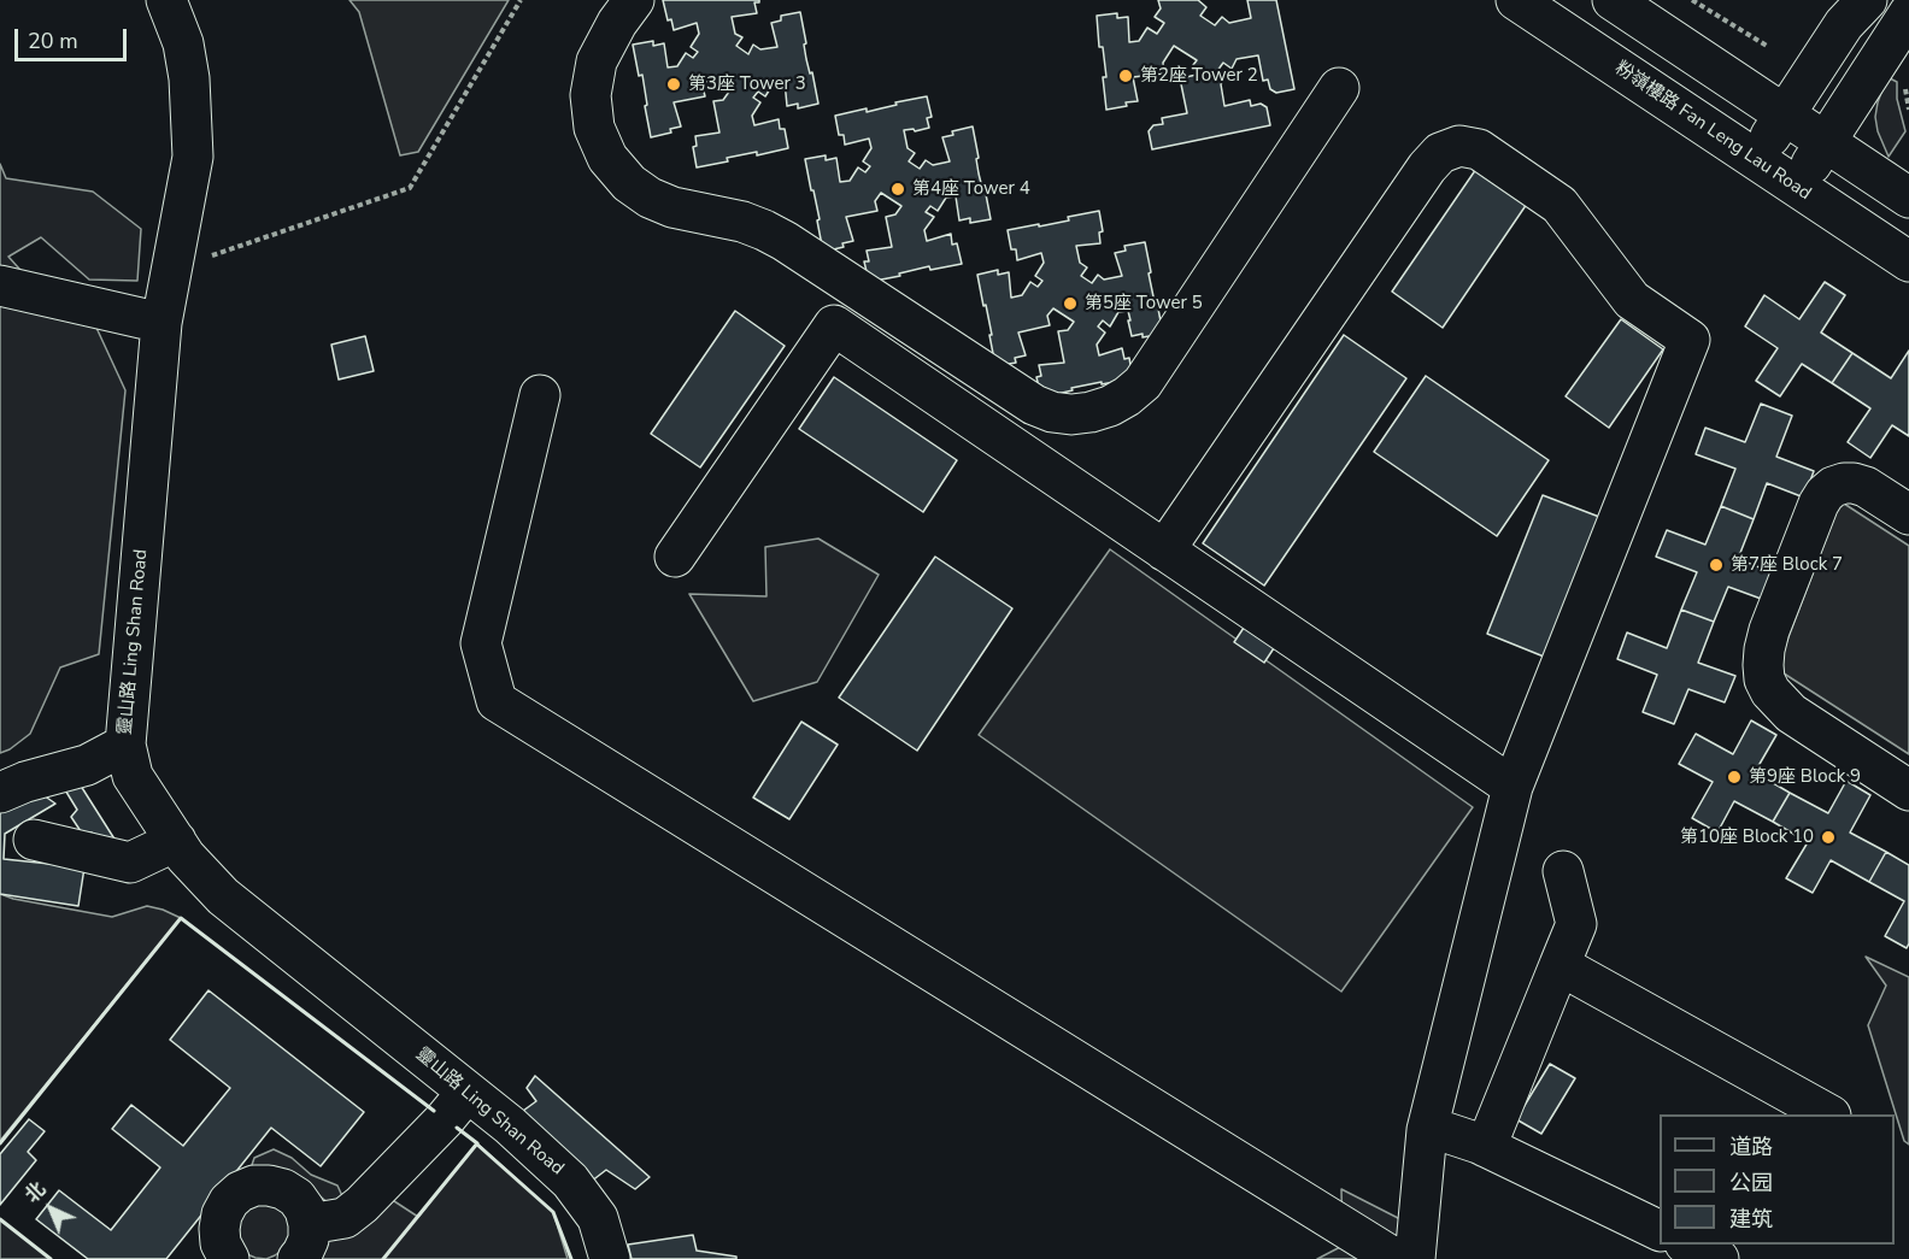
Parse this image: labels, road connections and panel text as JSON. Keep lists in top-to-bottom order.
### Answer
{
  "streets": {
    "street": ["粉嶺樓路 Fan Leng Lau Road", "靈山路 Ling Shan Road"]
  },
  "places": [
    "第2座 Tower 2",
    "第3座 Tower 3",
    "第4座 Tower 4",
    "第5座 Tower 5",
    "第7座 Block 7",
    "第9座 Block 9",
    "第10座 Block 10"
  ],
  "legend": ["道路", "公园", "建筑"],
  "scale_bar": "20 m",
  "north": "top left"
}
